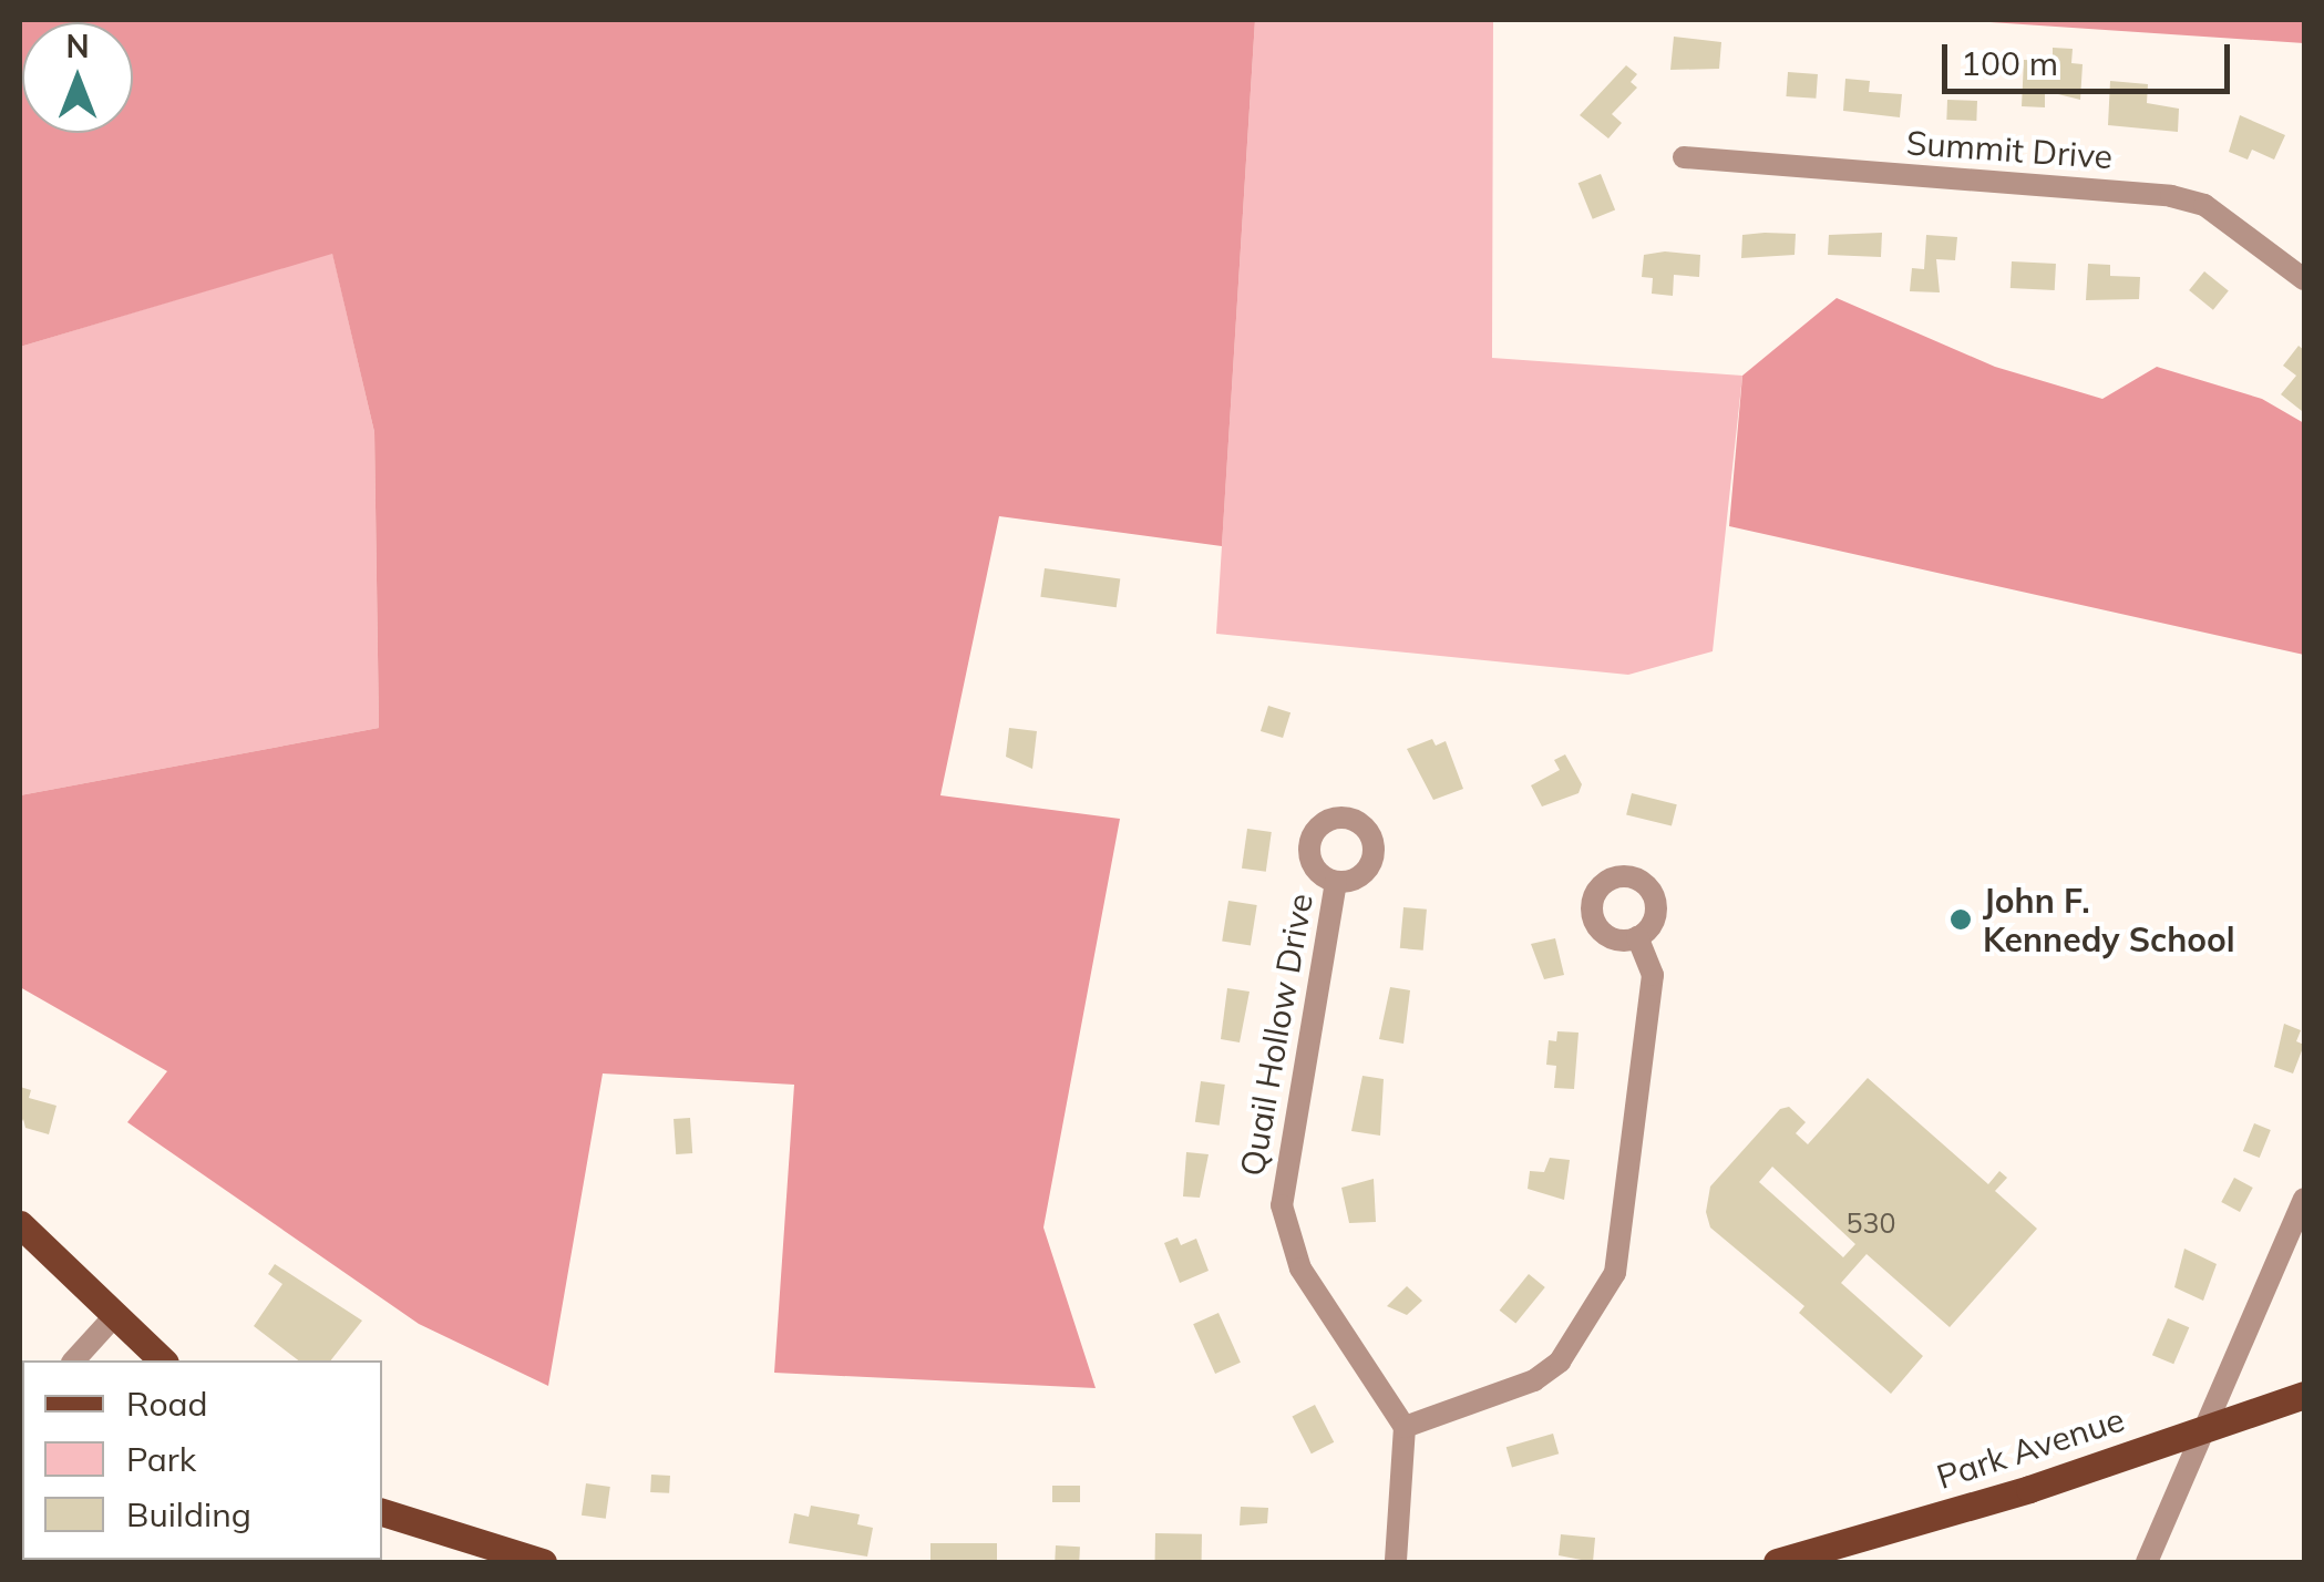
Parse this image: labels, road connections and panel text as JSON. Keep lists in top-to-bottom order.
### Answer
{
  "streets": {
    "main road": ["Park Avenue"],
    "street": ["Summit Drive", "Quail Hollow Drive"]
  },
  "places": ["John F. Kennedy School"],
  "house_numbers": ["530"],
  "legend": ["Road", "Park", "Building"],
  "scale_bar": "100 m",
  "north": "top"
}
